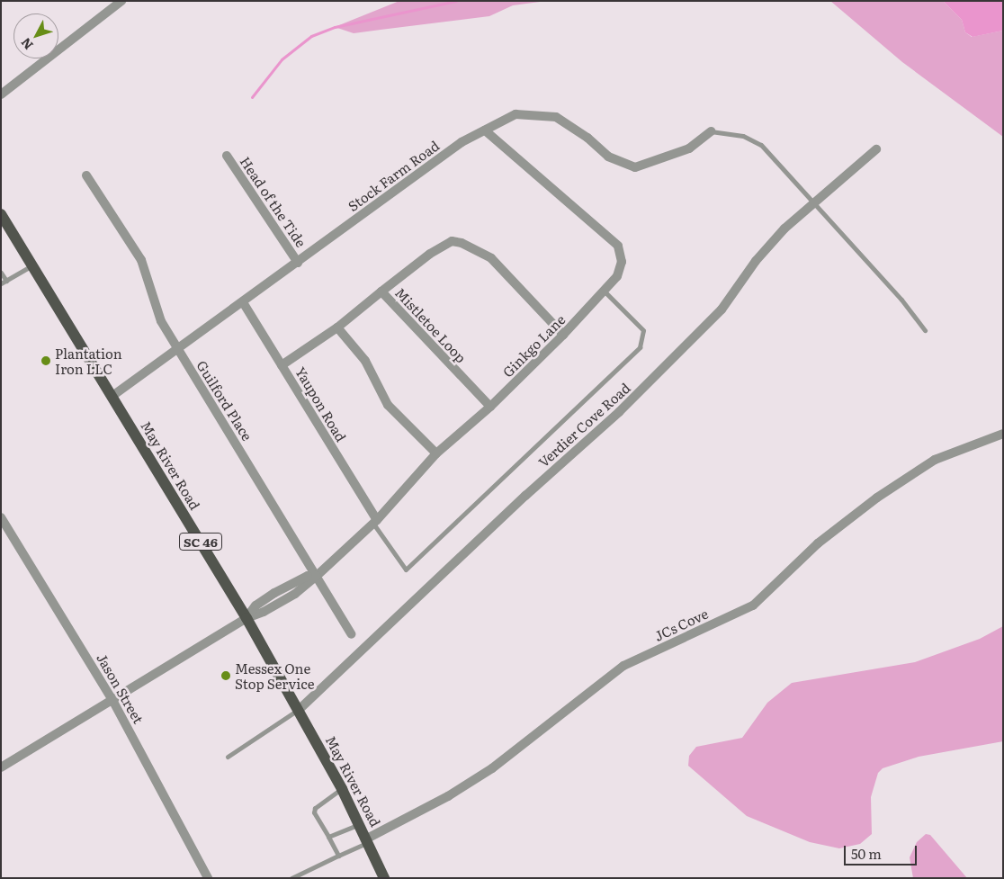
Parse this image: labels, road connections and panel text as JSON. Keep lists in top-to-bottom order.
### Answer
{
  "streets": {
    "main road": ["May River Road", "SC 46"],
    "street": [
      "Stock Farm Road",
      "Head of the Tide",
      "Mistletoe Loop",
      "Ginkgo Lane",
      "Guilford Place",
      "Yaupon Road",
      "Verdier Cove Road",
      "JCs Cove",
      "Jason Street"
    ]
  },
  "crossings": [
    ["Stock Farm Road", "Head of the Tide"],
    ["Stock Farm Road", "Ginkgo Lane"],
    ["Stock Farm Road", "Guilford Place"],
    ["Stock Farm Road", "Yaupon Road"],
    ["Stock Farm Road", "May River Road"],
    ["Mistletoe Loop", "Ginkgo Lane"],
    ["Mistletoe Loop", "Yaupon Road"],
    ["Ginkgo Lane", "Guilford Place"],
    ["Ginkgo Lane", "Yaupon Road"],
    ["Ginkgo Lane", "May River Road"],
    ["Ginkgo Lane", "Jason Street"],
    ["Verdier Cove Road", "May River Road"],
    ["May River Road", "JCs Cove"]
  ],
  "places": ["Plantation Iron LLC", "Messex One Stop Service"],
  "scale_bar": "50 m",
  "north": "bottom left"
}
